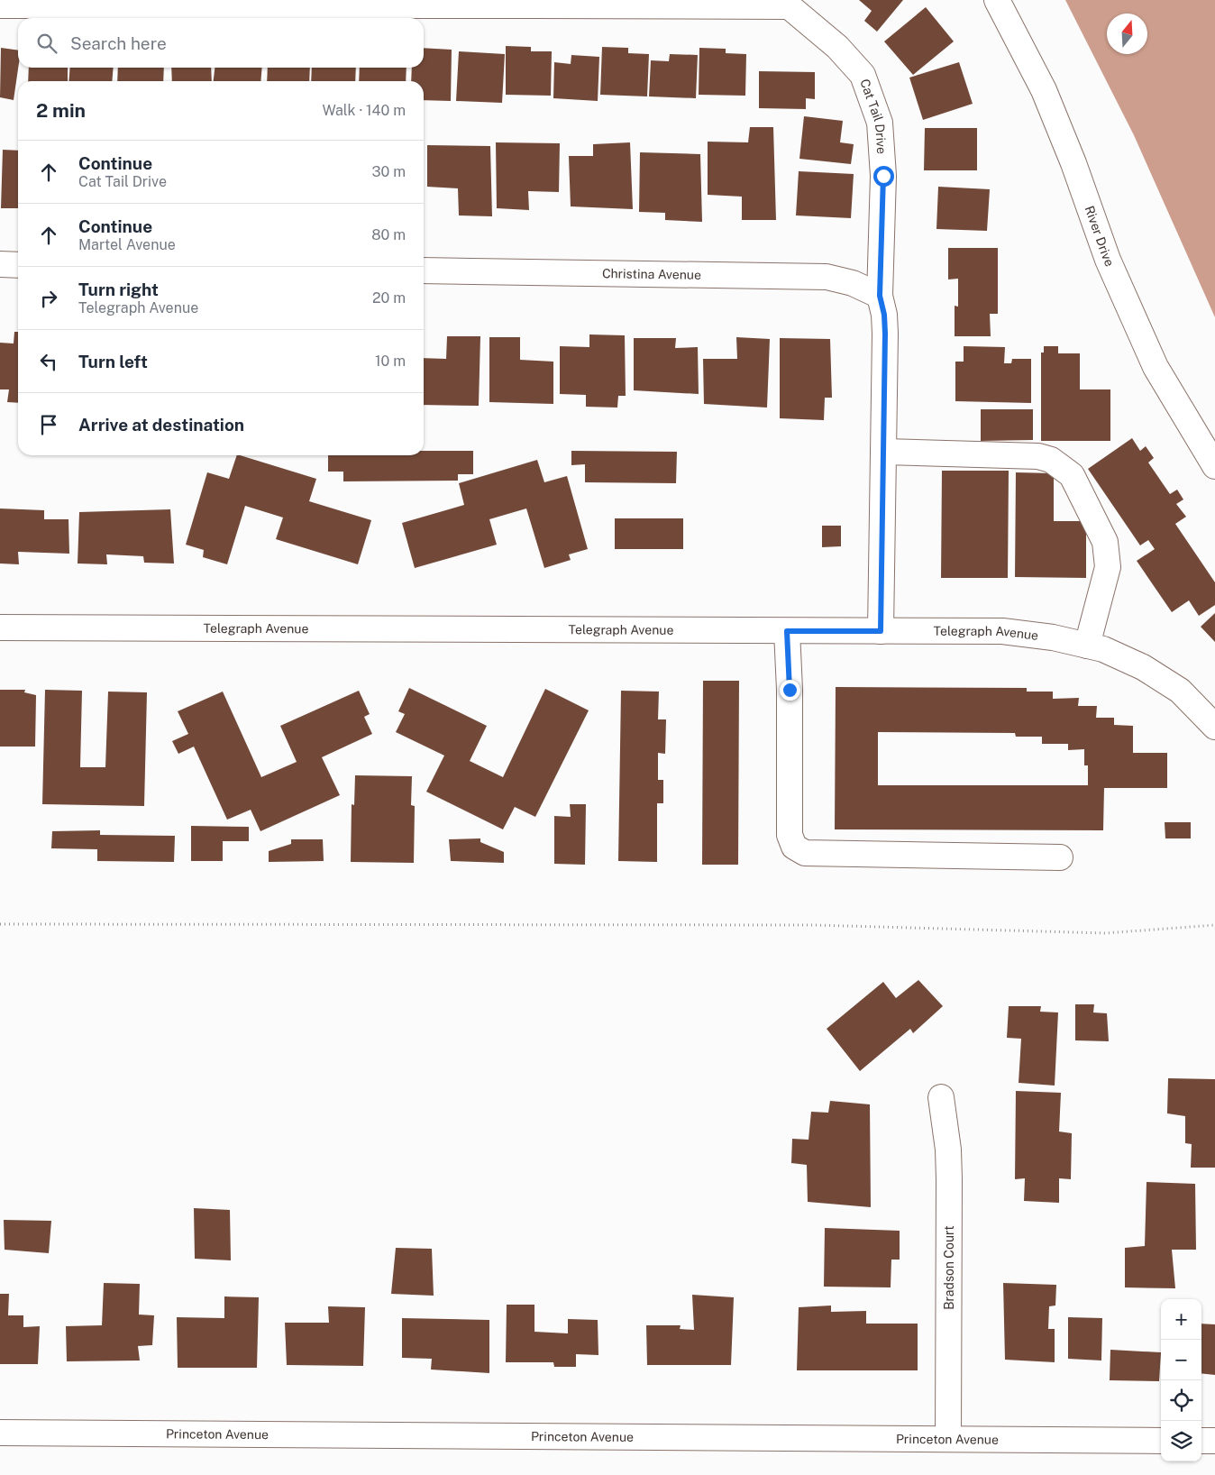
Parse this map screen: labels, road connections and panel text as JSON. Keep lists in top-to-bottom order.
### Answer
{
  "streets": {
    "street": [
      "Cat Tail Drive",
      "River Drive",
      "Christina Avenue",
      "Telegraph Avenue",
      "Bradson Court",
      "Princeton Avenue"
    ]
  },
  "crossings": [
    ["Cat Tail Drive", "Christina Avenue"],
    ["Cat Tail Drive", "Telegraph Avenue"],
    ["Bradson Court", "Princeton Avenue"]
  ],
  "north": "top",
  "page": {
    "search": "Search here",
    "heading": ["2 min", "Walk · 140 m"],
    "list": [
      ["Continue", "Cat Tail Drive", "30 m"],
      ["Continue", "Martel Avenue", "80 m"],
      ["Turn right", "Telegraph Avenue", "20 m"],
      ["Turn left", "10 m"],
      "Arrive at destination"
    ],
    "map_buttons": ["+", "−"]
  }
}
